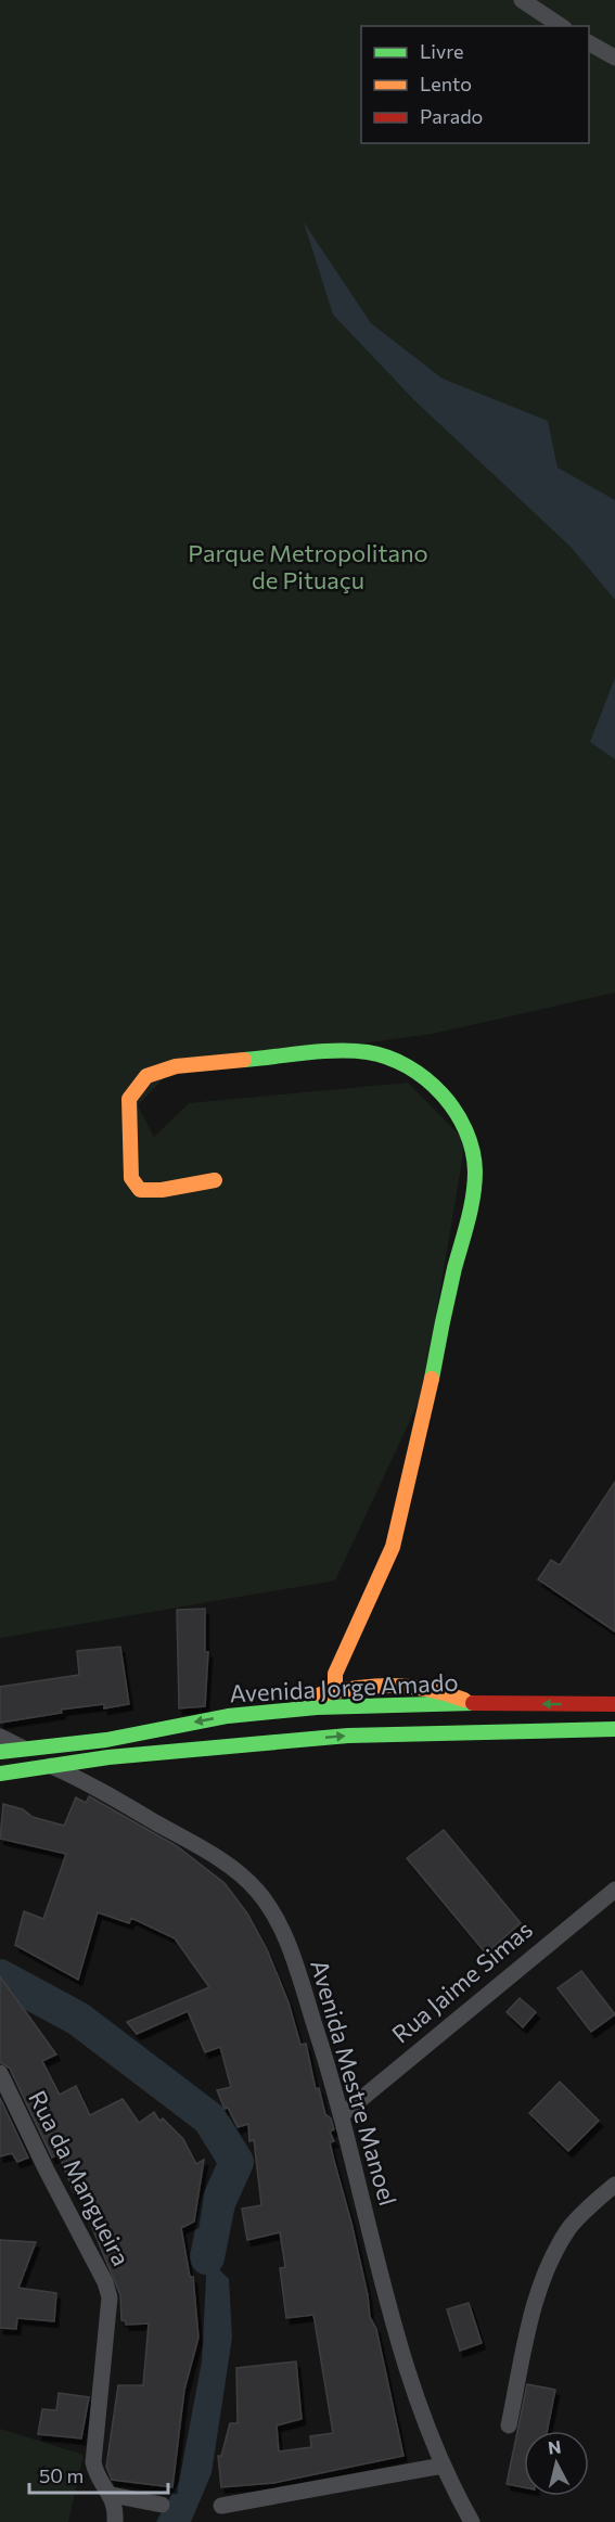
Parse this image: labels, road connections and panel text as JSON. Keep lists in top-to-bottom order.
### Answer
{
  "streets": {
    "main road": ["Avenida Jorge Amado"],
    "street": ["Rua Jaime Simas", "Avenida Mestre Manoel", "Rua da Mangueira"]
  },
  "crossings": [
    ["Avenida Jorge Amado", "Avenida Mestre Manoel"],
    ["Rua Jaime Simas", "Avenida Mestre Manoel"]
  ],
  "parks": ["Parque Metropolitano de Pituaçu"],
  "legend": ["Livre", "Lento", "Parado"],
  "scale_bar": "50 m",
  "north": "top"
}
